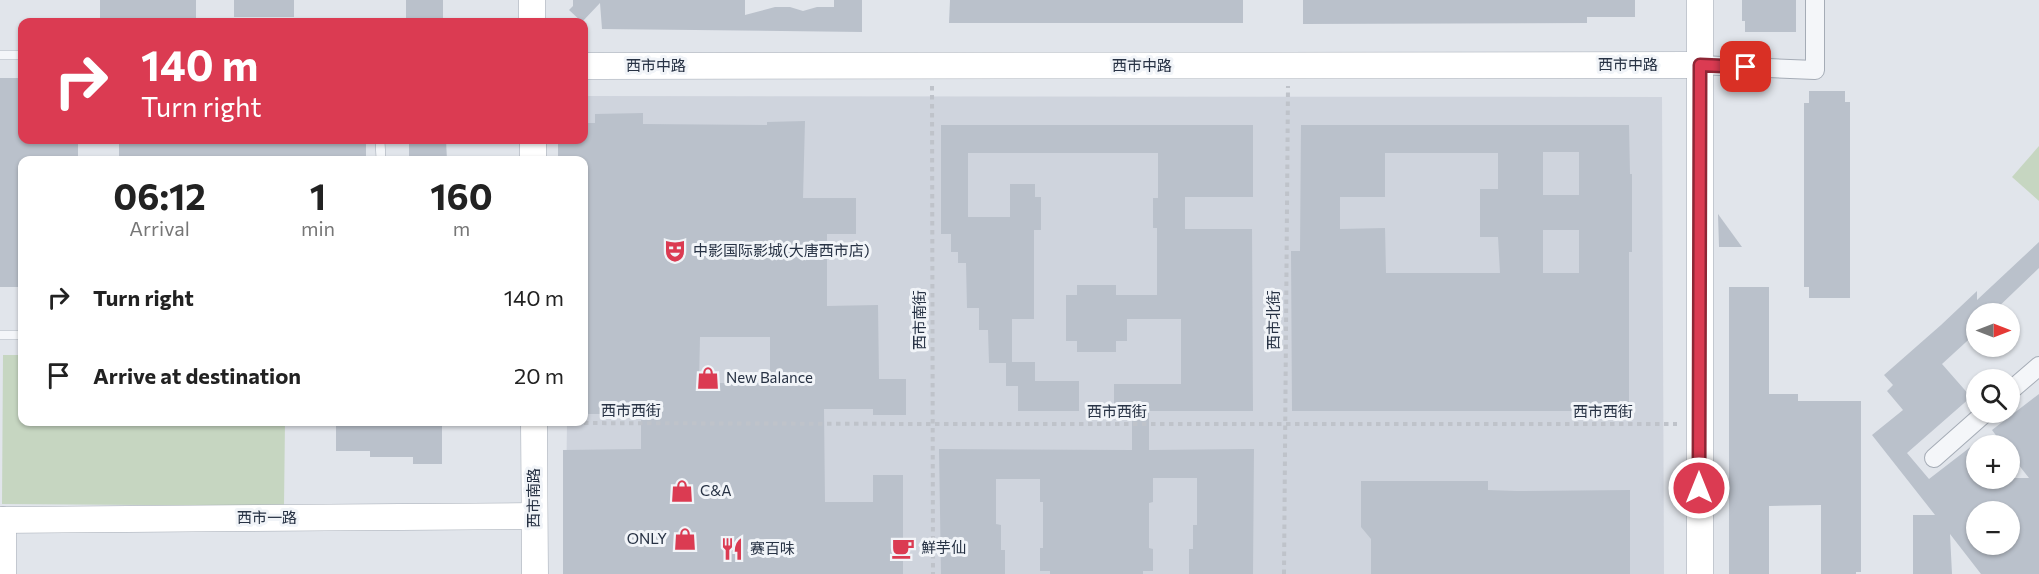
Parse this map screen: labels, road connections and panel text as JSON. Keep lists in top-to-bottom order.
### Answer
{
  "streets": {
    "street": ["西市中路", "西市南路", "西市一路"],
    "path": ["西市南街", "西市北街", "西市西街"]
  },
  "crossings": [
    ["西市中路", "西市南街"],
    ["西市中路", "西市北街"],
    ["西市南街", "西市西街"],
    ["西市北街", "西市西街"],
    ["西市南路", "西市一路"]
  ],
  "places": {
    "theatre": ["中影国际影城(大唐西市店)"],
    "shop": ["New Balance", "C&A", "ONLY"],
    "cafe": ["鮮芋仙"],
    "restaurant": ["赛百味"]
  },
  "north": "right",
  "page": {
    "turn": ["140 m", "Turn right"],
    "eta": [
      "06:12",
      "Arrival",
      "1",
      "min",
      "160",
      "m"
    ],
    "list": [
      {
        "name": "Turn right",
        "value": "140 m"
      },
      {
        "name": "Arrive at destination",
        "value": "20 m"
      }
    ],
    "map_buttons": ["+", "−"]
  }
}
